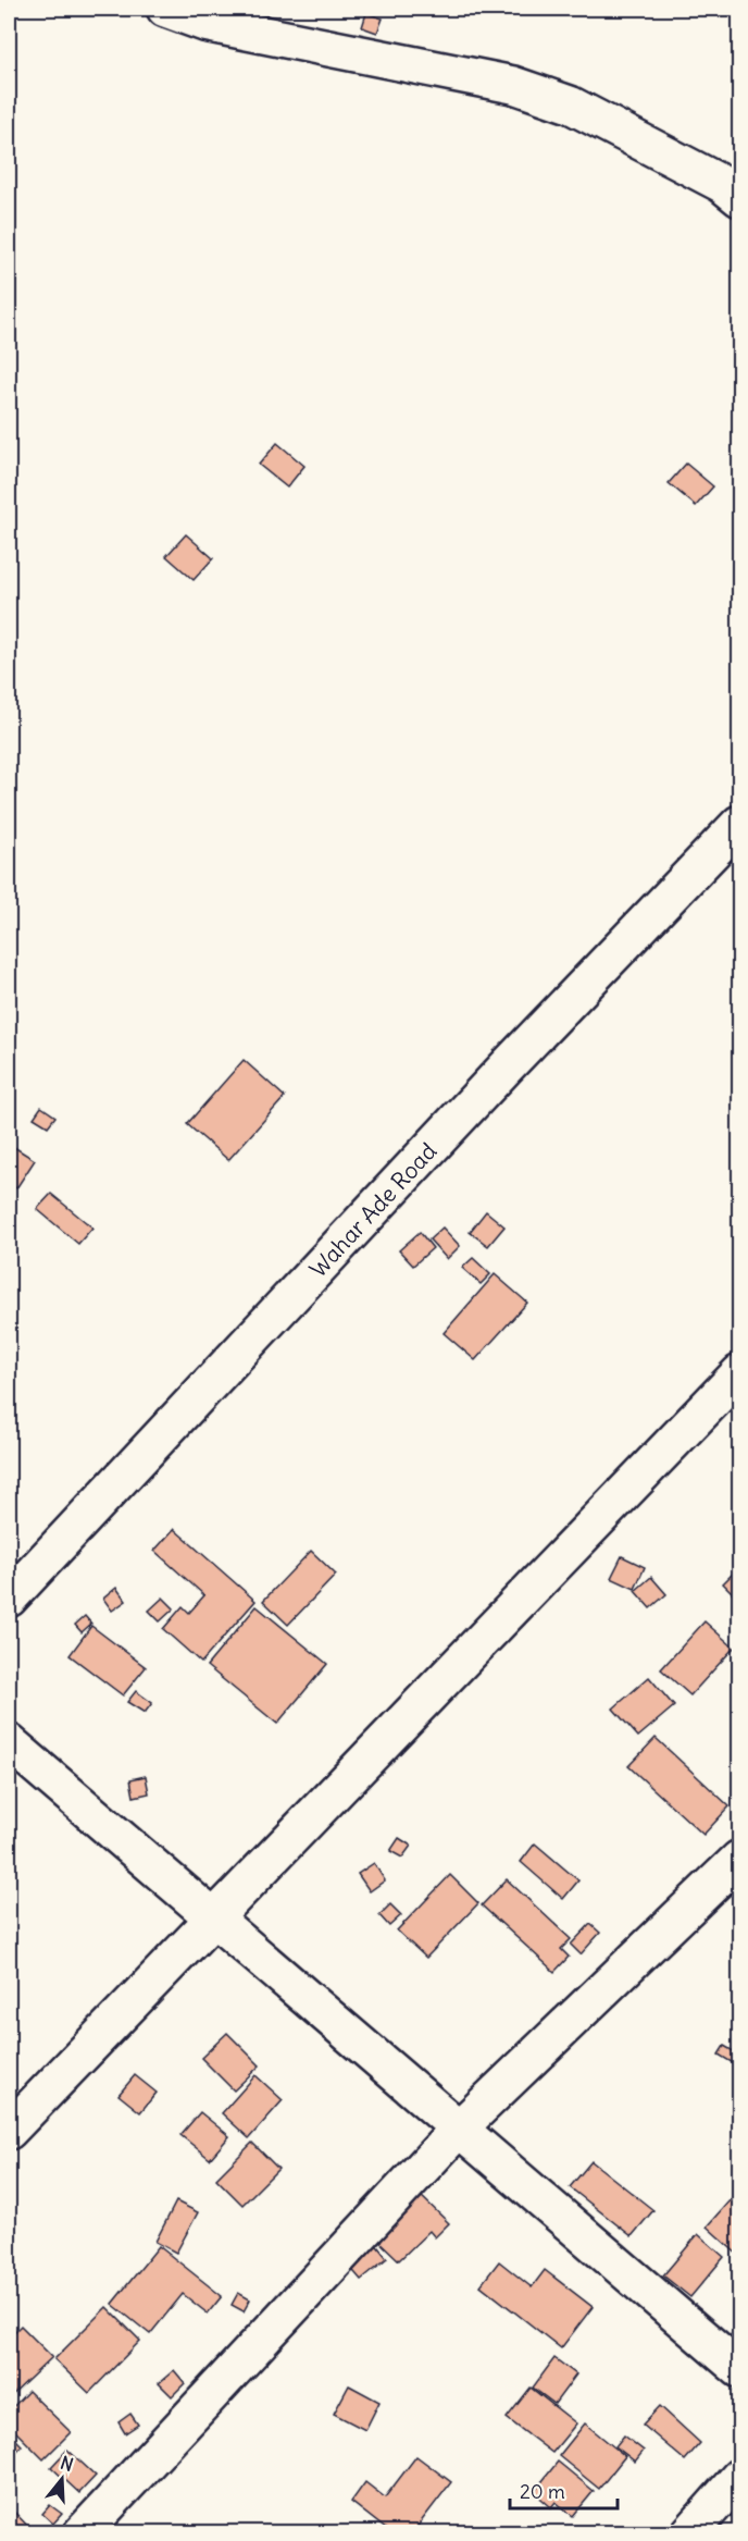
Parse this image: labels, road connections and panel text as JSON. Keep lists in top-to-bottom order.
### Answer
{
  "streets": {
    "street": ["Wahar Ade Road"]
  },
  "scale_bar": "20 m",
  "north": "top"
}
